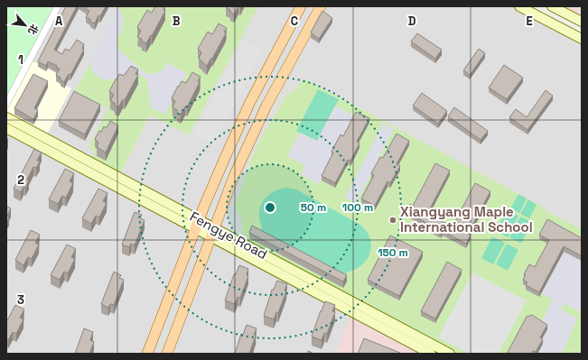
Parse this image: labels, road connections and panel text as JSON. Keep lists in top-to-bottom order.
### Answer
{
  "streets": {
    "street": ["Fengye Road"]
  },
  "places": ["Xiangyang Maple International School"],
  "north": "bottom right",
  "grid": {
    "columns": [
      "A",
      "B",
      "C",
      "D",
      "E"
    ],
    "rows": ["1", "2", "3"]
  },
  "rings": ["50 m", "100 m", "150 m"]
}
